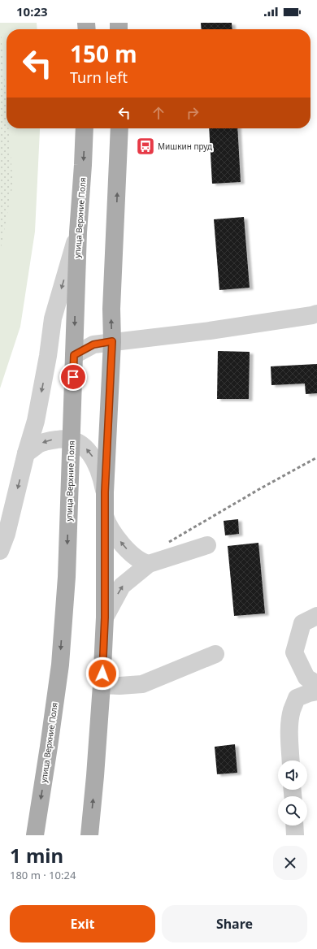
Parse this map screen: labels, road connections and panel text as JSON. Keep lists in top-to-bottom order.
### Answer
{
  "streets": {
    "main road": ["улица Верхние Поля"]
  },
  "places": {
    "bus stop": ["Мишкин пруд"]
  },
  "page": {
    "status": "10:23",
    "turn": ["150 m", "Turn left"],
    "heading": ["1 min", "180 m · 10:24"],
    "buttons": ["Exit", "Share"]
  }
}
